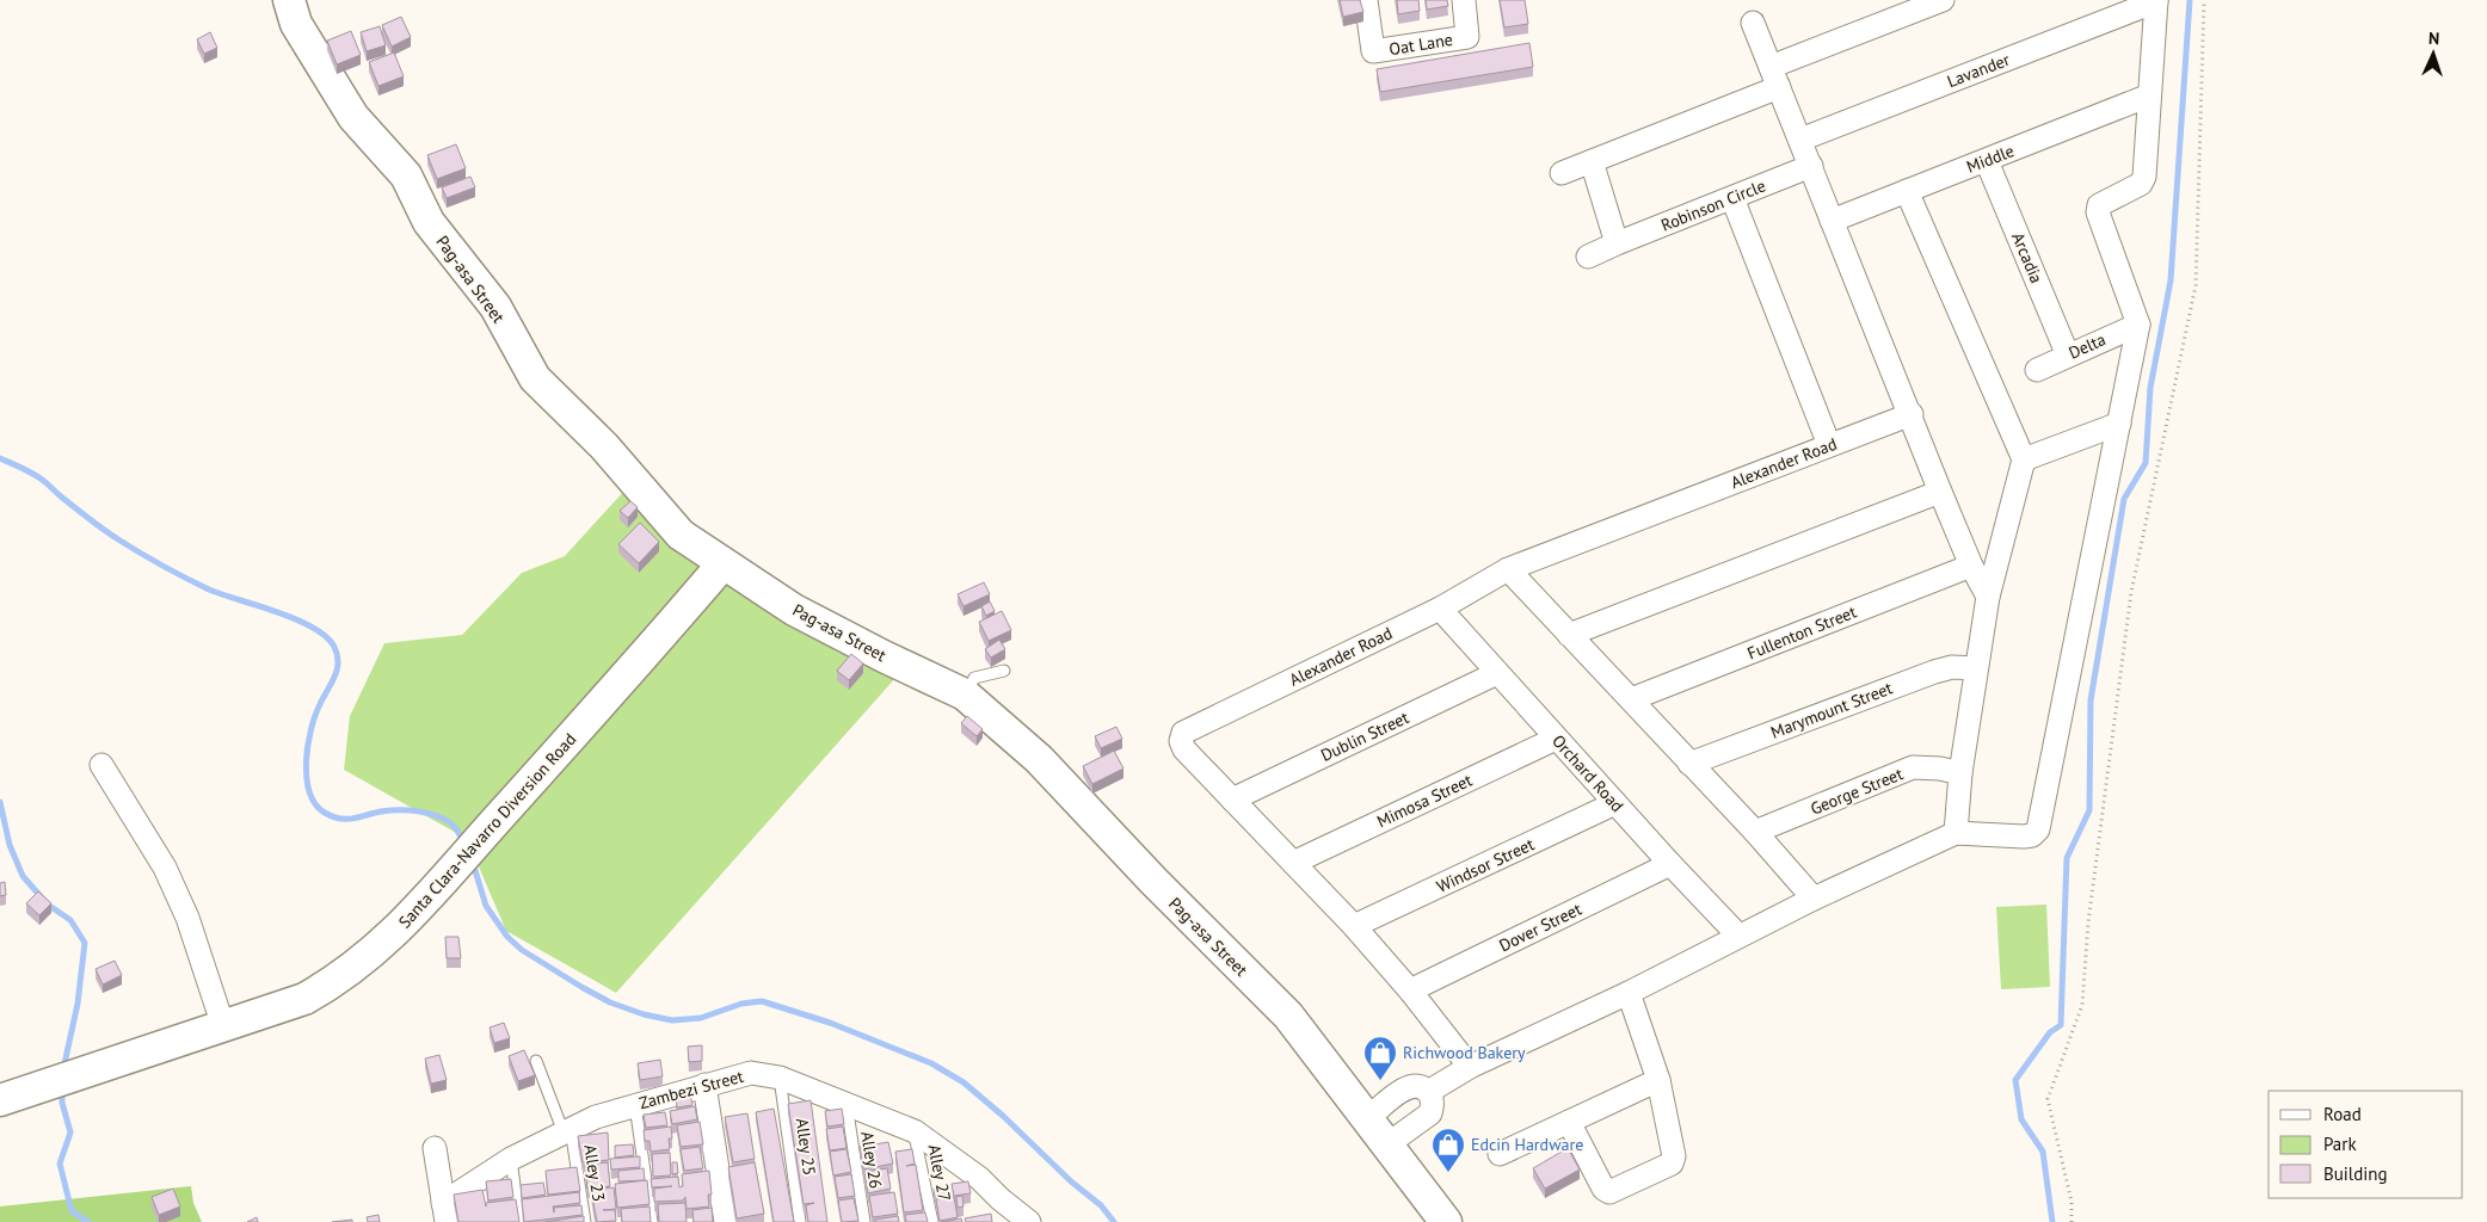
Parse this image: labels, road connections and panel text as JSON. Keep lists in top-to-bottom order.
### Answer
{
  "streets": {
    "street": [
      "Oat Lane",
      "Lavander",
      "Middle",
      "Robinson Circle",
      "Arcadia",
      "Pag-asa Street",
      "Delta",
      "Alexander Road",
      "Fullenton Street",
      "Marymount Street",
      "Dublin Street",
      "Orchard Road",
      "George Street",
      "Mimosa Street",
      "Santa Clara-Navarro Diversion Road",
      "Windsor Street",
      "Dover Street",
      "Zambezi Street"
    ],
    "lane": [
      "Alley 25",
      "Alley 26",
      "Alley 23",
      "Alley 27"
    ]
  },
  "crossings": [
    ["Middle", "Arcadia"],
    ["Arcadia", "Delta"],
    ["Pag-asa Street", "Santa Clara-Navarro Diversion Road"],
    ["Alexander Road", "Dublin Street"],
    ["Alexander Road", "Orchard Road"],
    ["Alexander Road", "Mimosa Street"],
    ["Alexander Road", "Windsor Street"],
    ["Alexander Road", "Dover Street"],
    ["Dublin Street", "Orchard Road"],
    ["Orchard Road", "Mimosa Street"],
    ["Orchard Road", "Windsor Street"],
    ["Orchard Road", "Dover Street"],
    ["Zambezi Street", "Alley 25"],
    ["Zambezi Street", "Alley 26"],
    ["Zambezi Street", "Alley 23"],
    ["Zambezi Street", "Alley 27"]
  ],
  "places": {
    "shop": ["Richwood Bakery", "Edcin Hardware"]
  },
  "legend": ["Road", "Park", "Building"],
  "north": "top"
}
